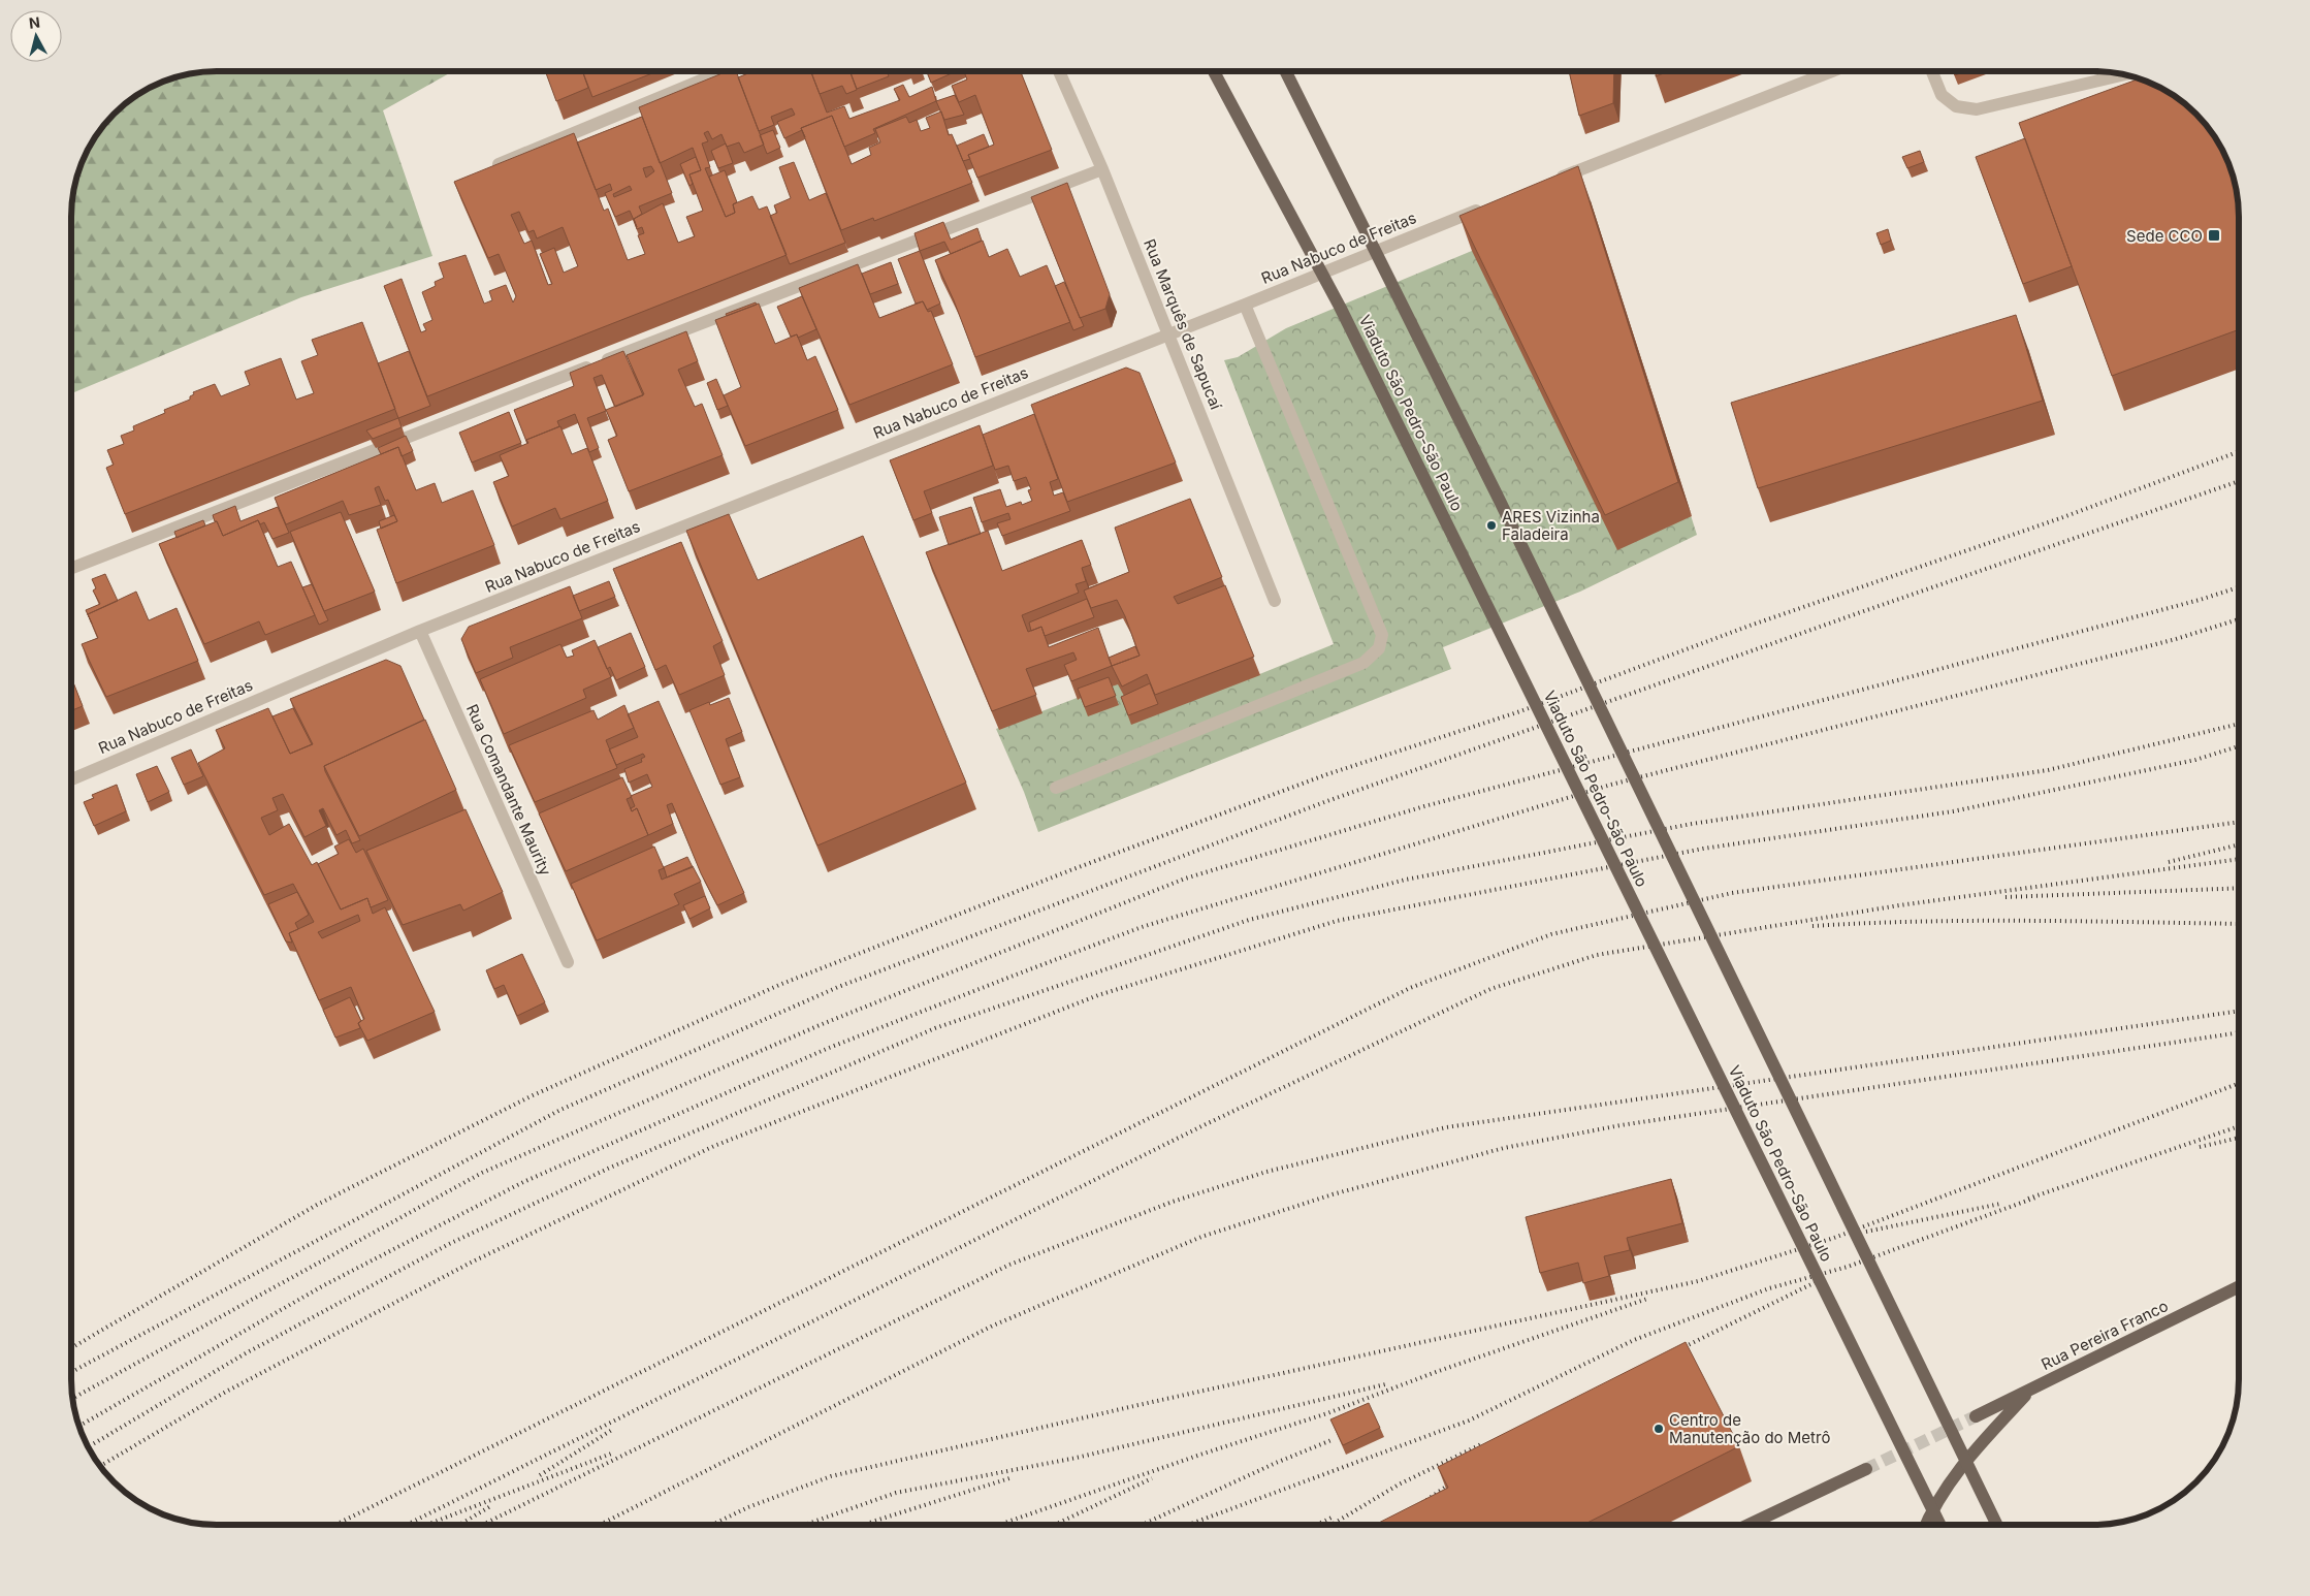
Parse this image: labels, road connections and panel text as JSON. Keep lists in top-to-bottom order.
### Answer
{
  "streets": {
    "main road": ["Viaduto São Pedro-São Paulo", "Rua Pereira Franco"],
    "street": ["Rua Nabuco de Freitas", "Rua Marquês de Sapucaí", "Rua Comandante Maurity"]
  },
  "crossings": [
    ["Rua Nabuco de Freitas", "Rua Marquês de Sapucaí"],
    ["Rua Nabuco de Freitas", "Rua Comandante Maurity"]
  ],
  "places": {
    "transit": ["Sede CCO"],
    "other": ["ARES Vizinha Faladeira", "Centro de Manutenção do Metrô"]
  },
  "north": "top"
}
